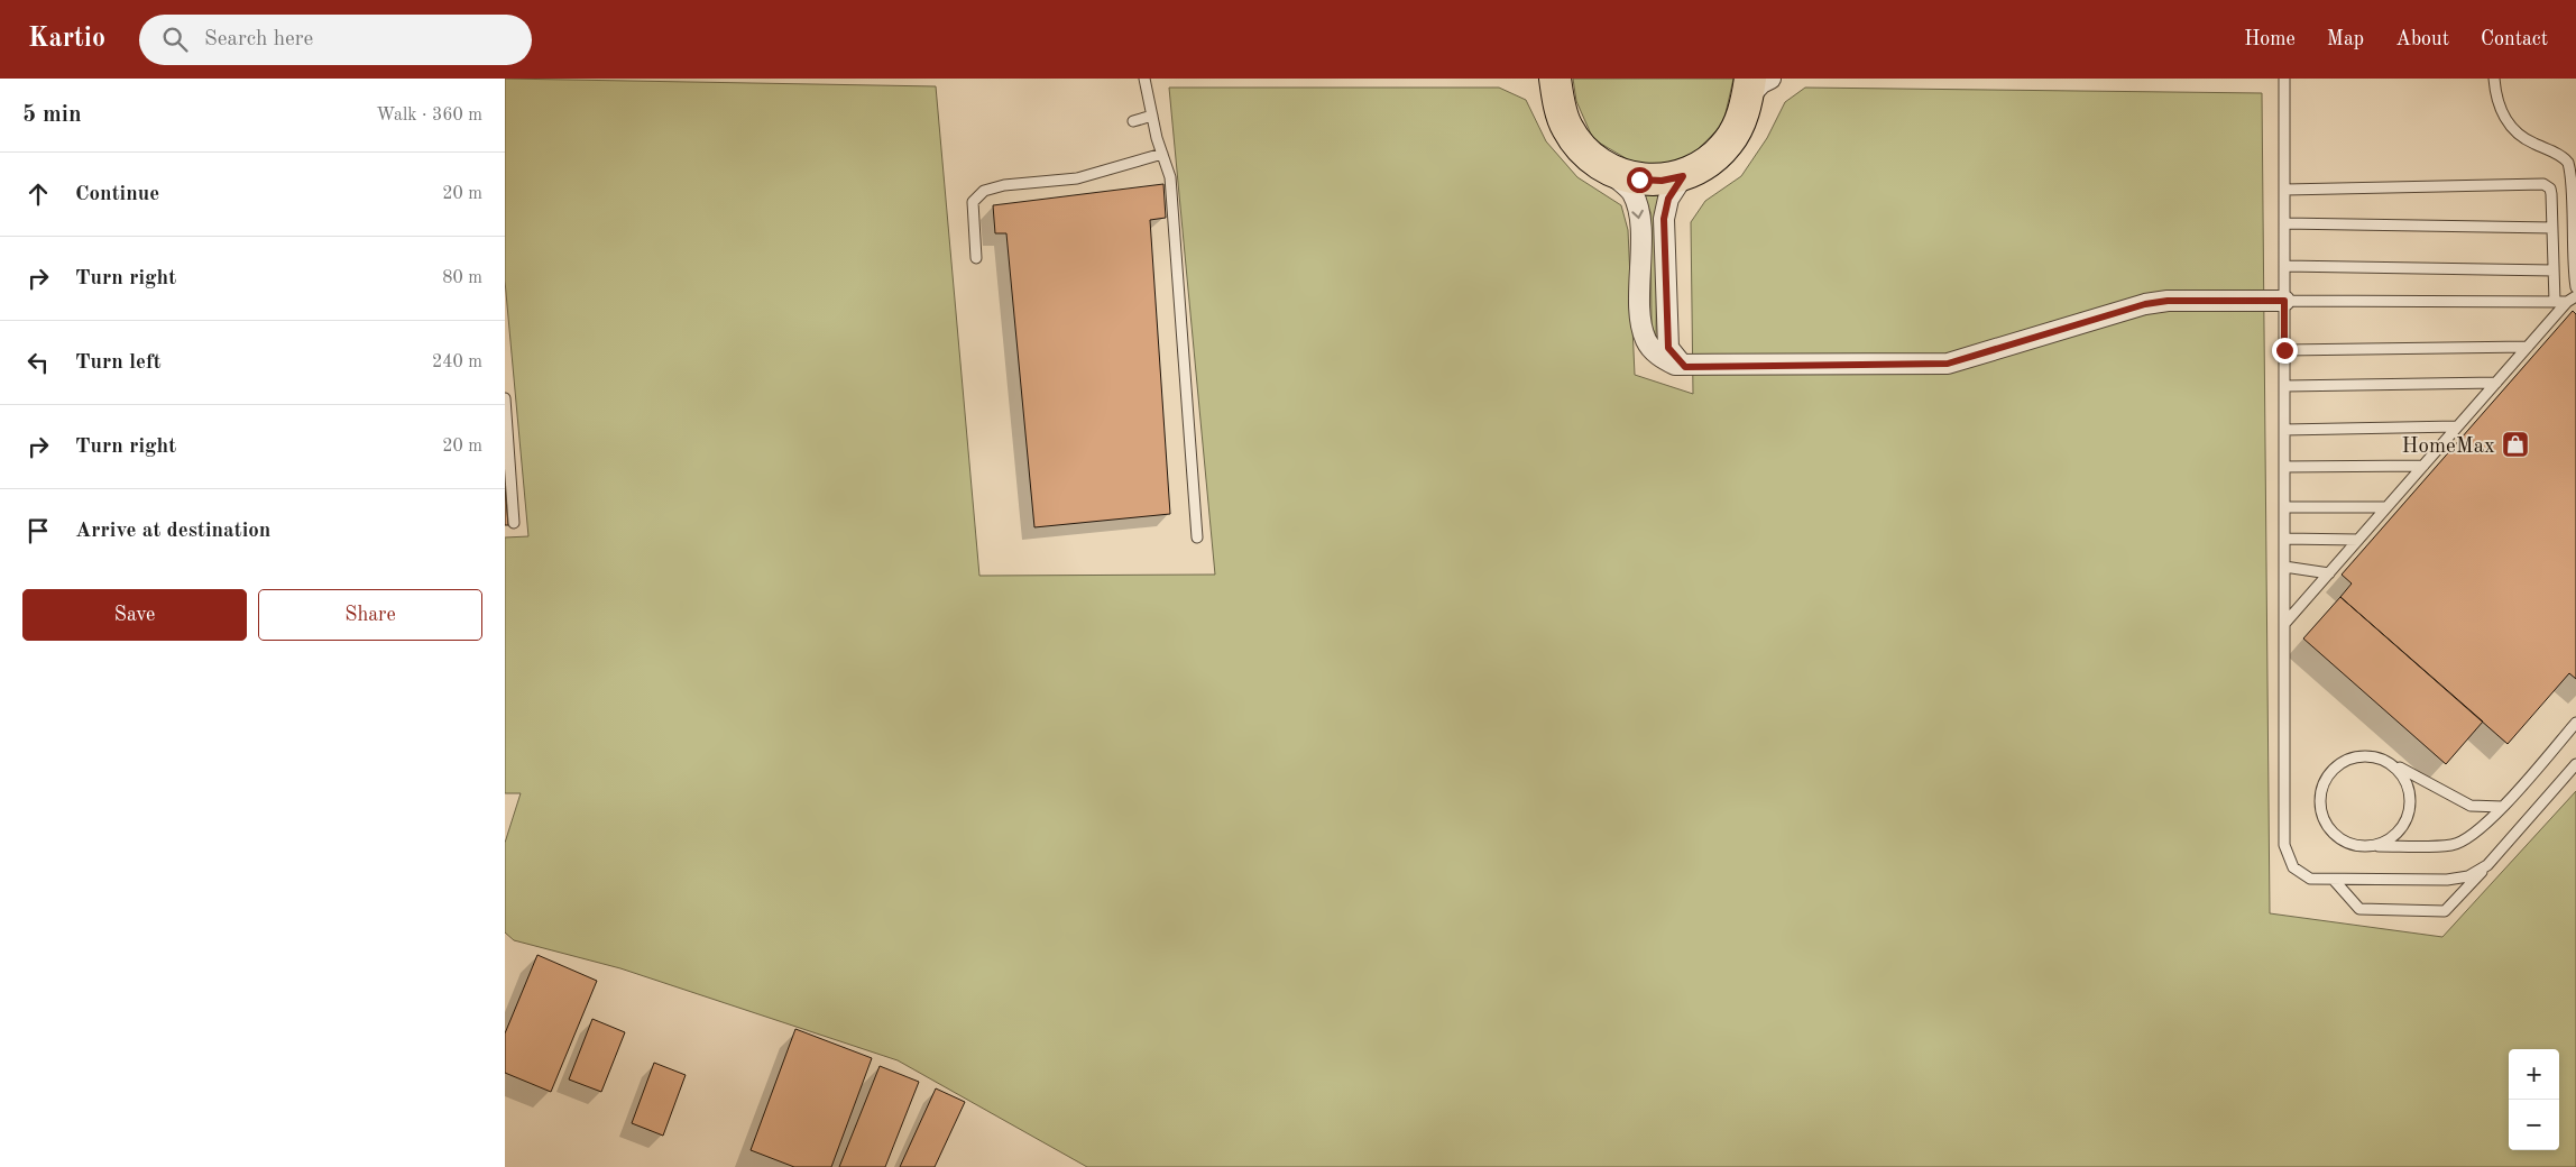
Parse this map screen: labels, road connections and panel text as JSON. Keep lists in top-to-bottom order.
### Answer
{
  "places": {
    "shop": ["HomeMax"]
  },
  "page": {
    "header": "Kartio",
    "search": "Search here",
    "nav": [
      "Home",
      "Map",
      "About",
      "Contact"
    ],
    "heading": ["5 min", "Walk · 360 m"],
    "list": [
      ["Continue", "20 m"],
      ["Turn right", "80 m"],
      ["Turn left", "240 m"],
      ["Turn right", "20 m"],
      "Arrive at destination"
    ],
    "buttons": ["Save", "Share"],
    "map_buttons": ["+", "−"]
  }
}
